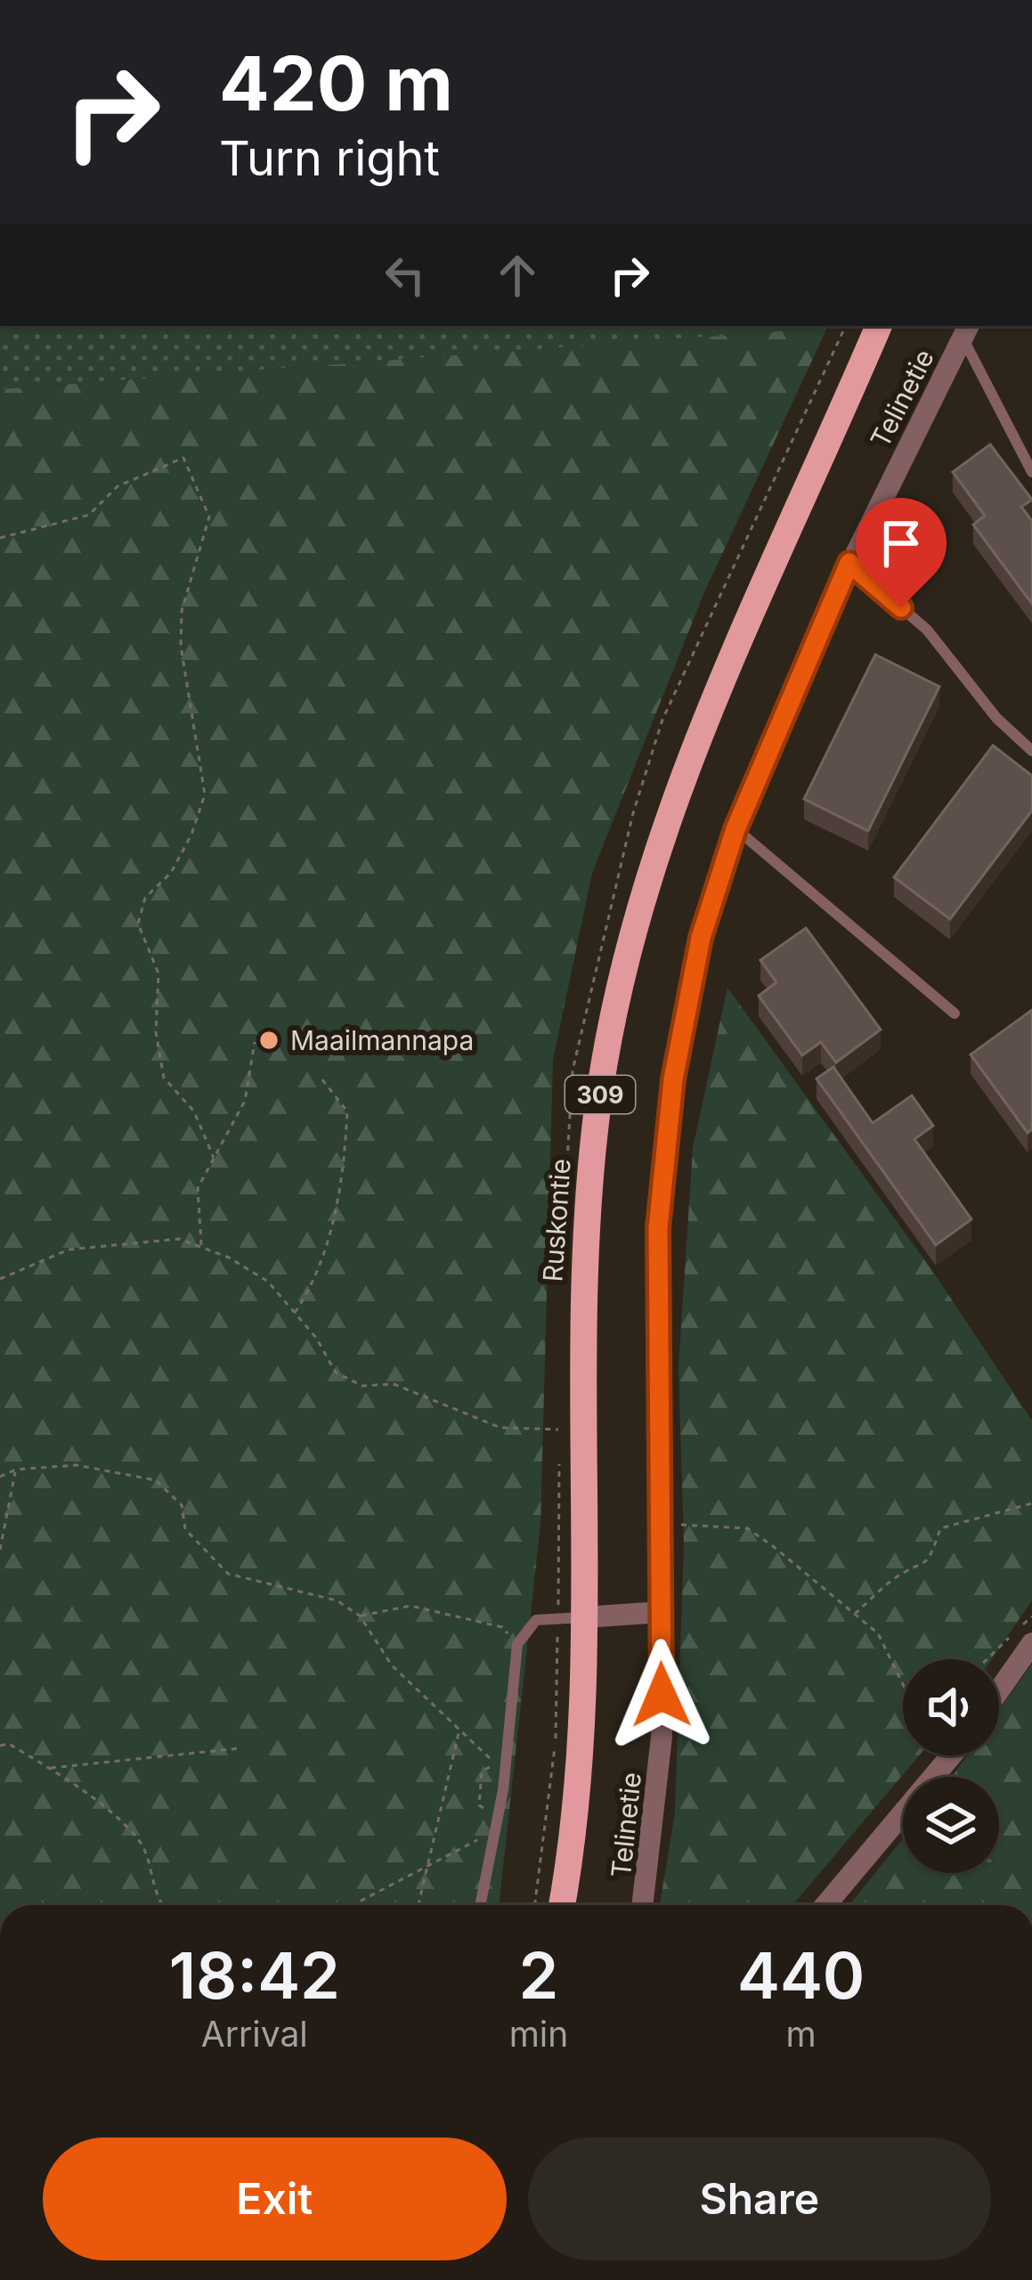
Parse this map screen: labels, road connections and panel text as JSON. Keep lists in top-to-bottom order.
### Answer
{
  "streets": {
    "main road": ["309", "Ruskontie"],
    "street": ["Telinetie"]
  },
  "places": ["Maailmannapa"],
  "page": {
    "turn": ["420 m", "Turn right"],
    "eta": [
      "18:42",
      "Arrival",
      "2",
      "min",
      "440",
      "m"
    ],
    "buttons": ["Exit", "Share"]
  }
}
